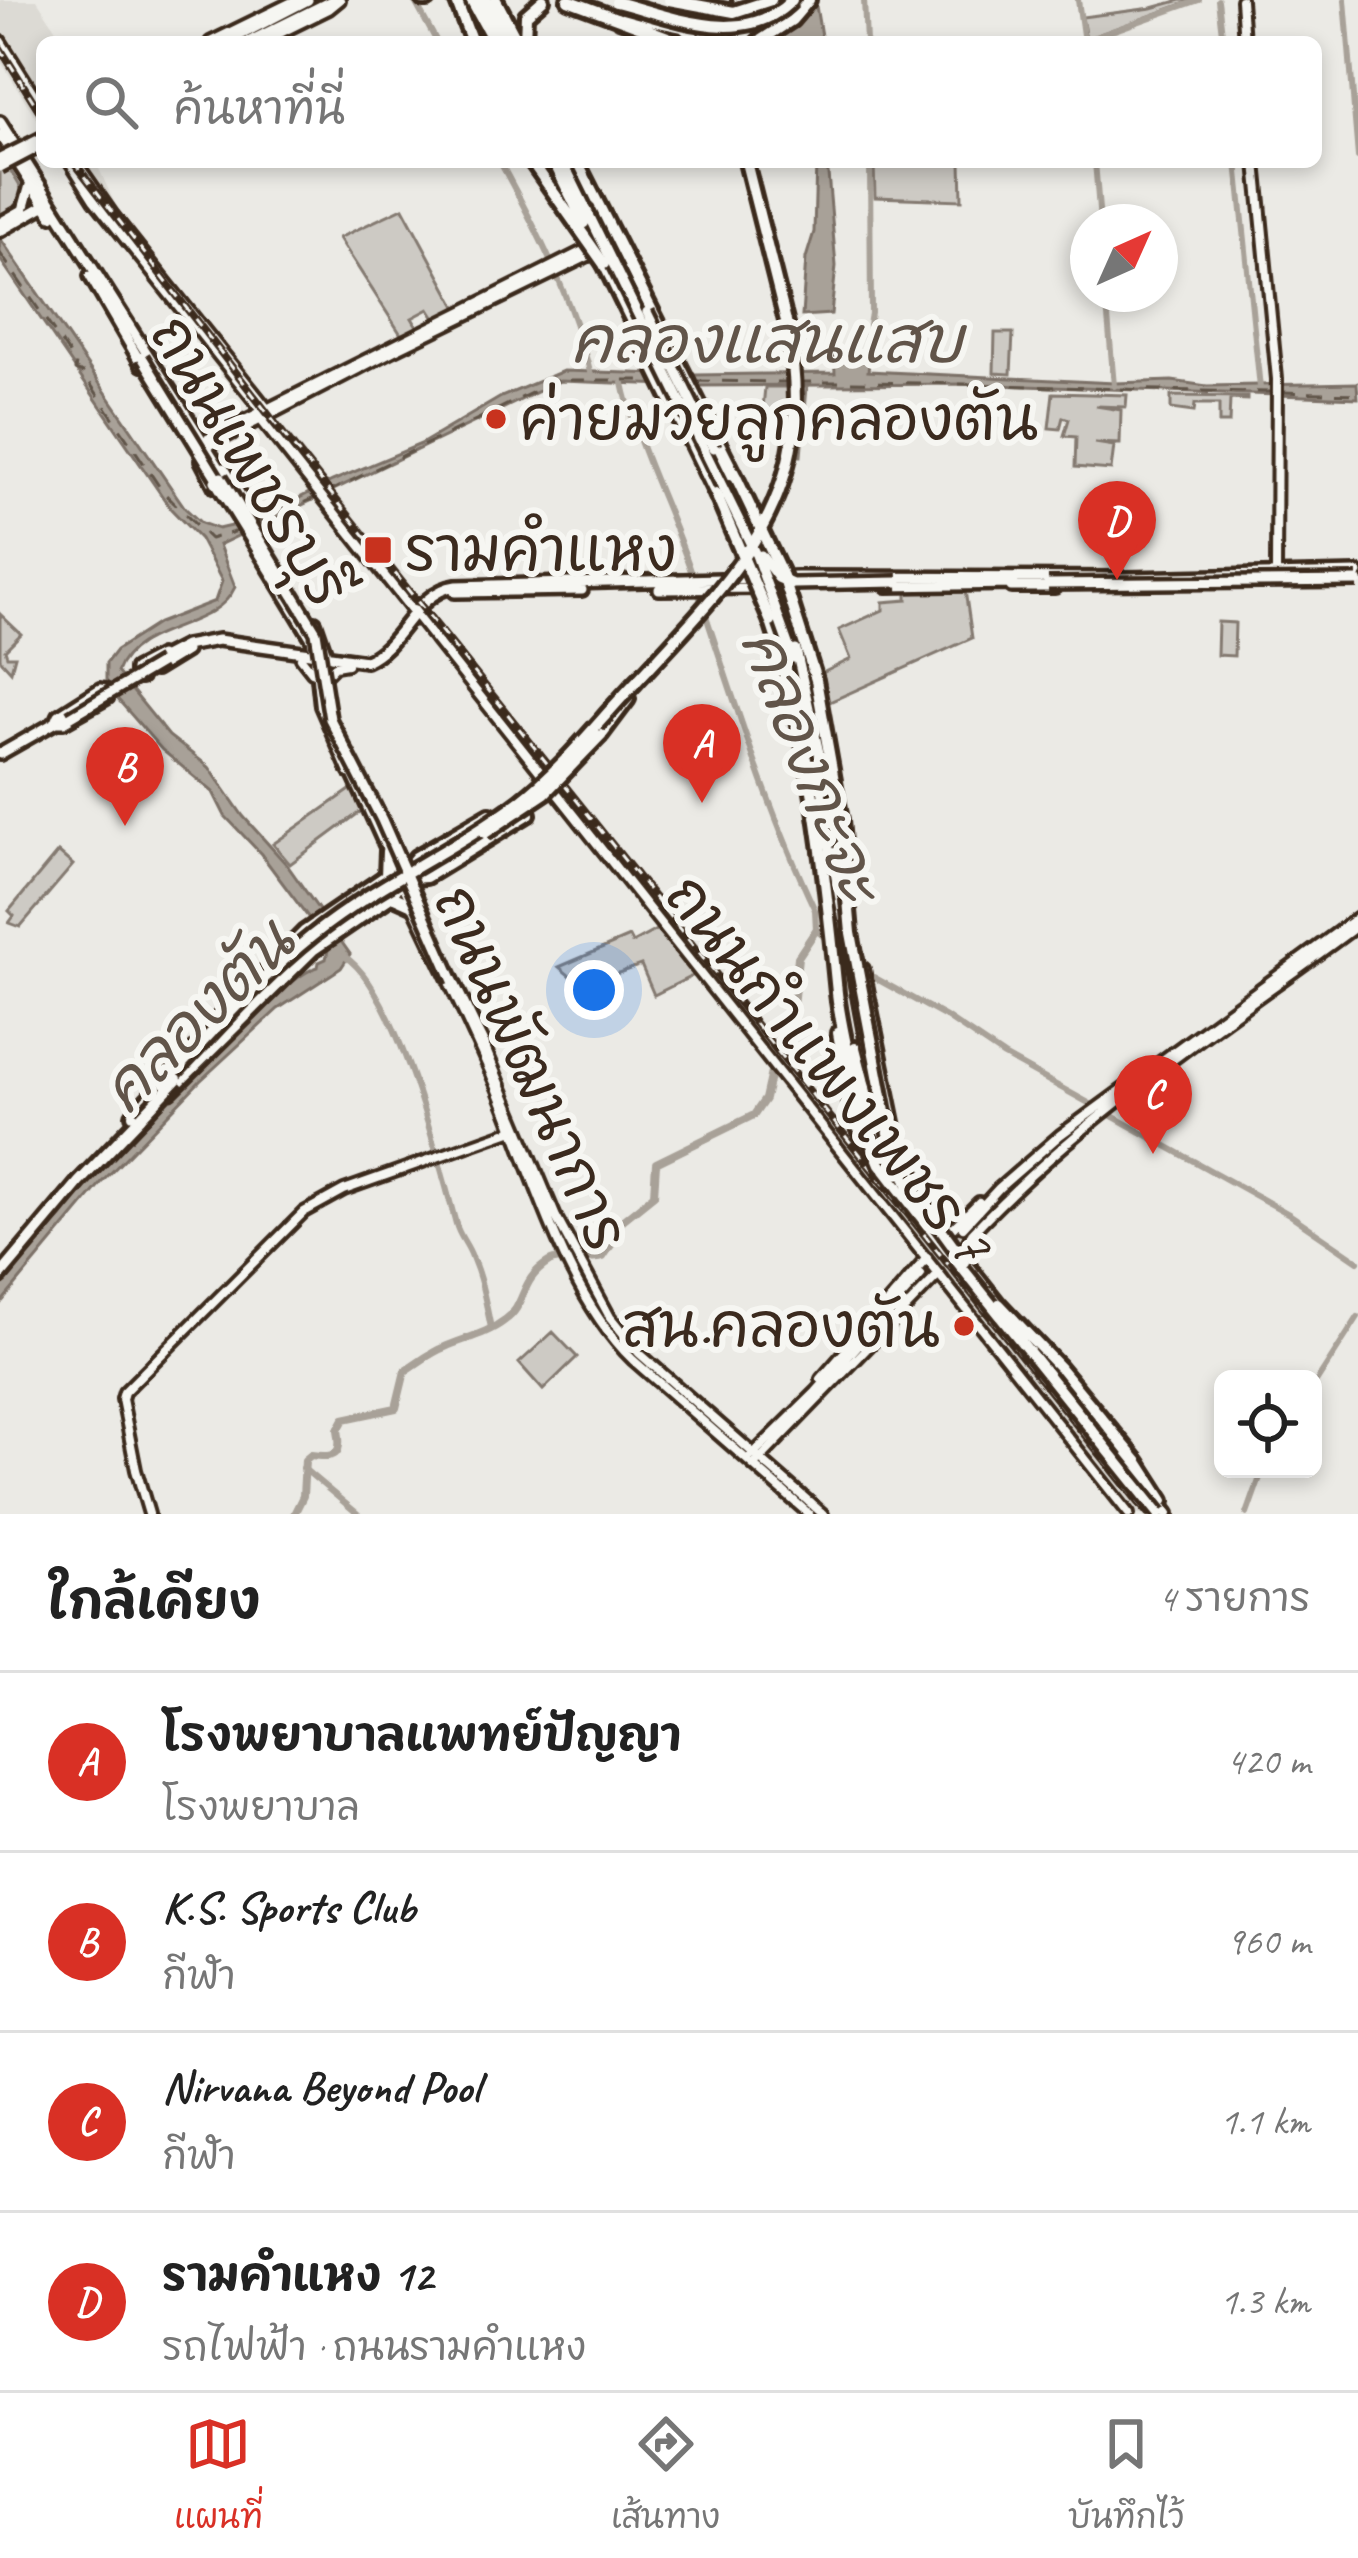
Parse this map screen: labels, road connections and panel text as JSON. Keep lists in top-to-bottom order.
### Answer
{
  "streets": {
    "main road": ["ถนนเพชรบุรี", "ถนนพัฒนาการ"],
    "street": ["ถนนกำแพงเพชร 7"]
  },
  "crossings": [
    ["ถนนเพชรบุรี", "ถนนพัฒนาการ"]
  ],
  "water": ["คลองแสนแสบ", "คลองกะจะ", "คลองตัน"],
  "places": {
    "other": ["ค่ายมวยลูกคลองตัน", "สน.คลองตัน"],
    "transit": ["รามคำแหง"]
  },
  "north": "top right",
  "page": {
    "search": "ค้นหาที่นี่",
    "pins": [
      "D",
      "A",
      "B",
      "C"
    ],
    "heading": ["ใกล้เคียง", "4 รายการ"],
    "list": [
      {
        "mark": "A",
        "name": "โรงพยาบาลแพทย์ปัญญา",
        "note": "โรงพยาบาล",
        "value": "420 m"
      },
      {
        "mark": "B",
        "name": "K.S. Sports Club",
        "note": "กีฬา",
        "value": "960 m"
      },
      {
        "mark": "C",
        "name": "Nirvana Beyond Pool",
        "note": "กีฬา",
        "value": "1.1 km"
      },
      {
        "mark": "D",
        "name": "รามคำแหง 12",
        "note": "รถไฟฟ้า · ถนนรามคำแหง",
        "value": "1.3 km"
      }
    ],
    "nav": ["แผนที่", "เส้นทาง", "บันทึกไว้"]
  }
}
